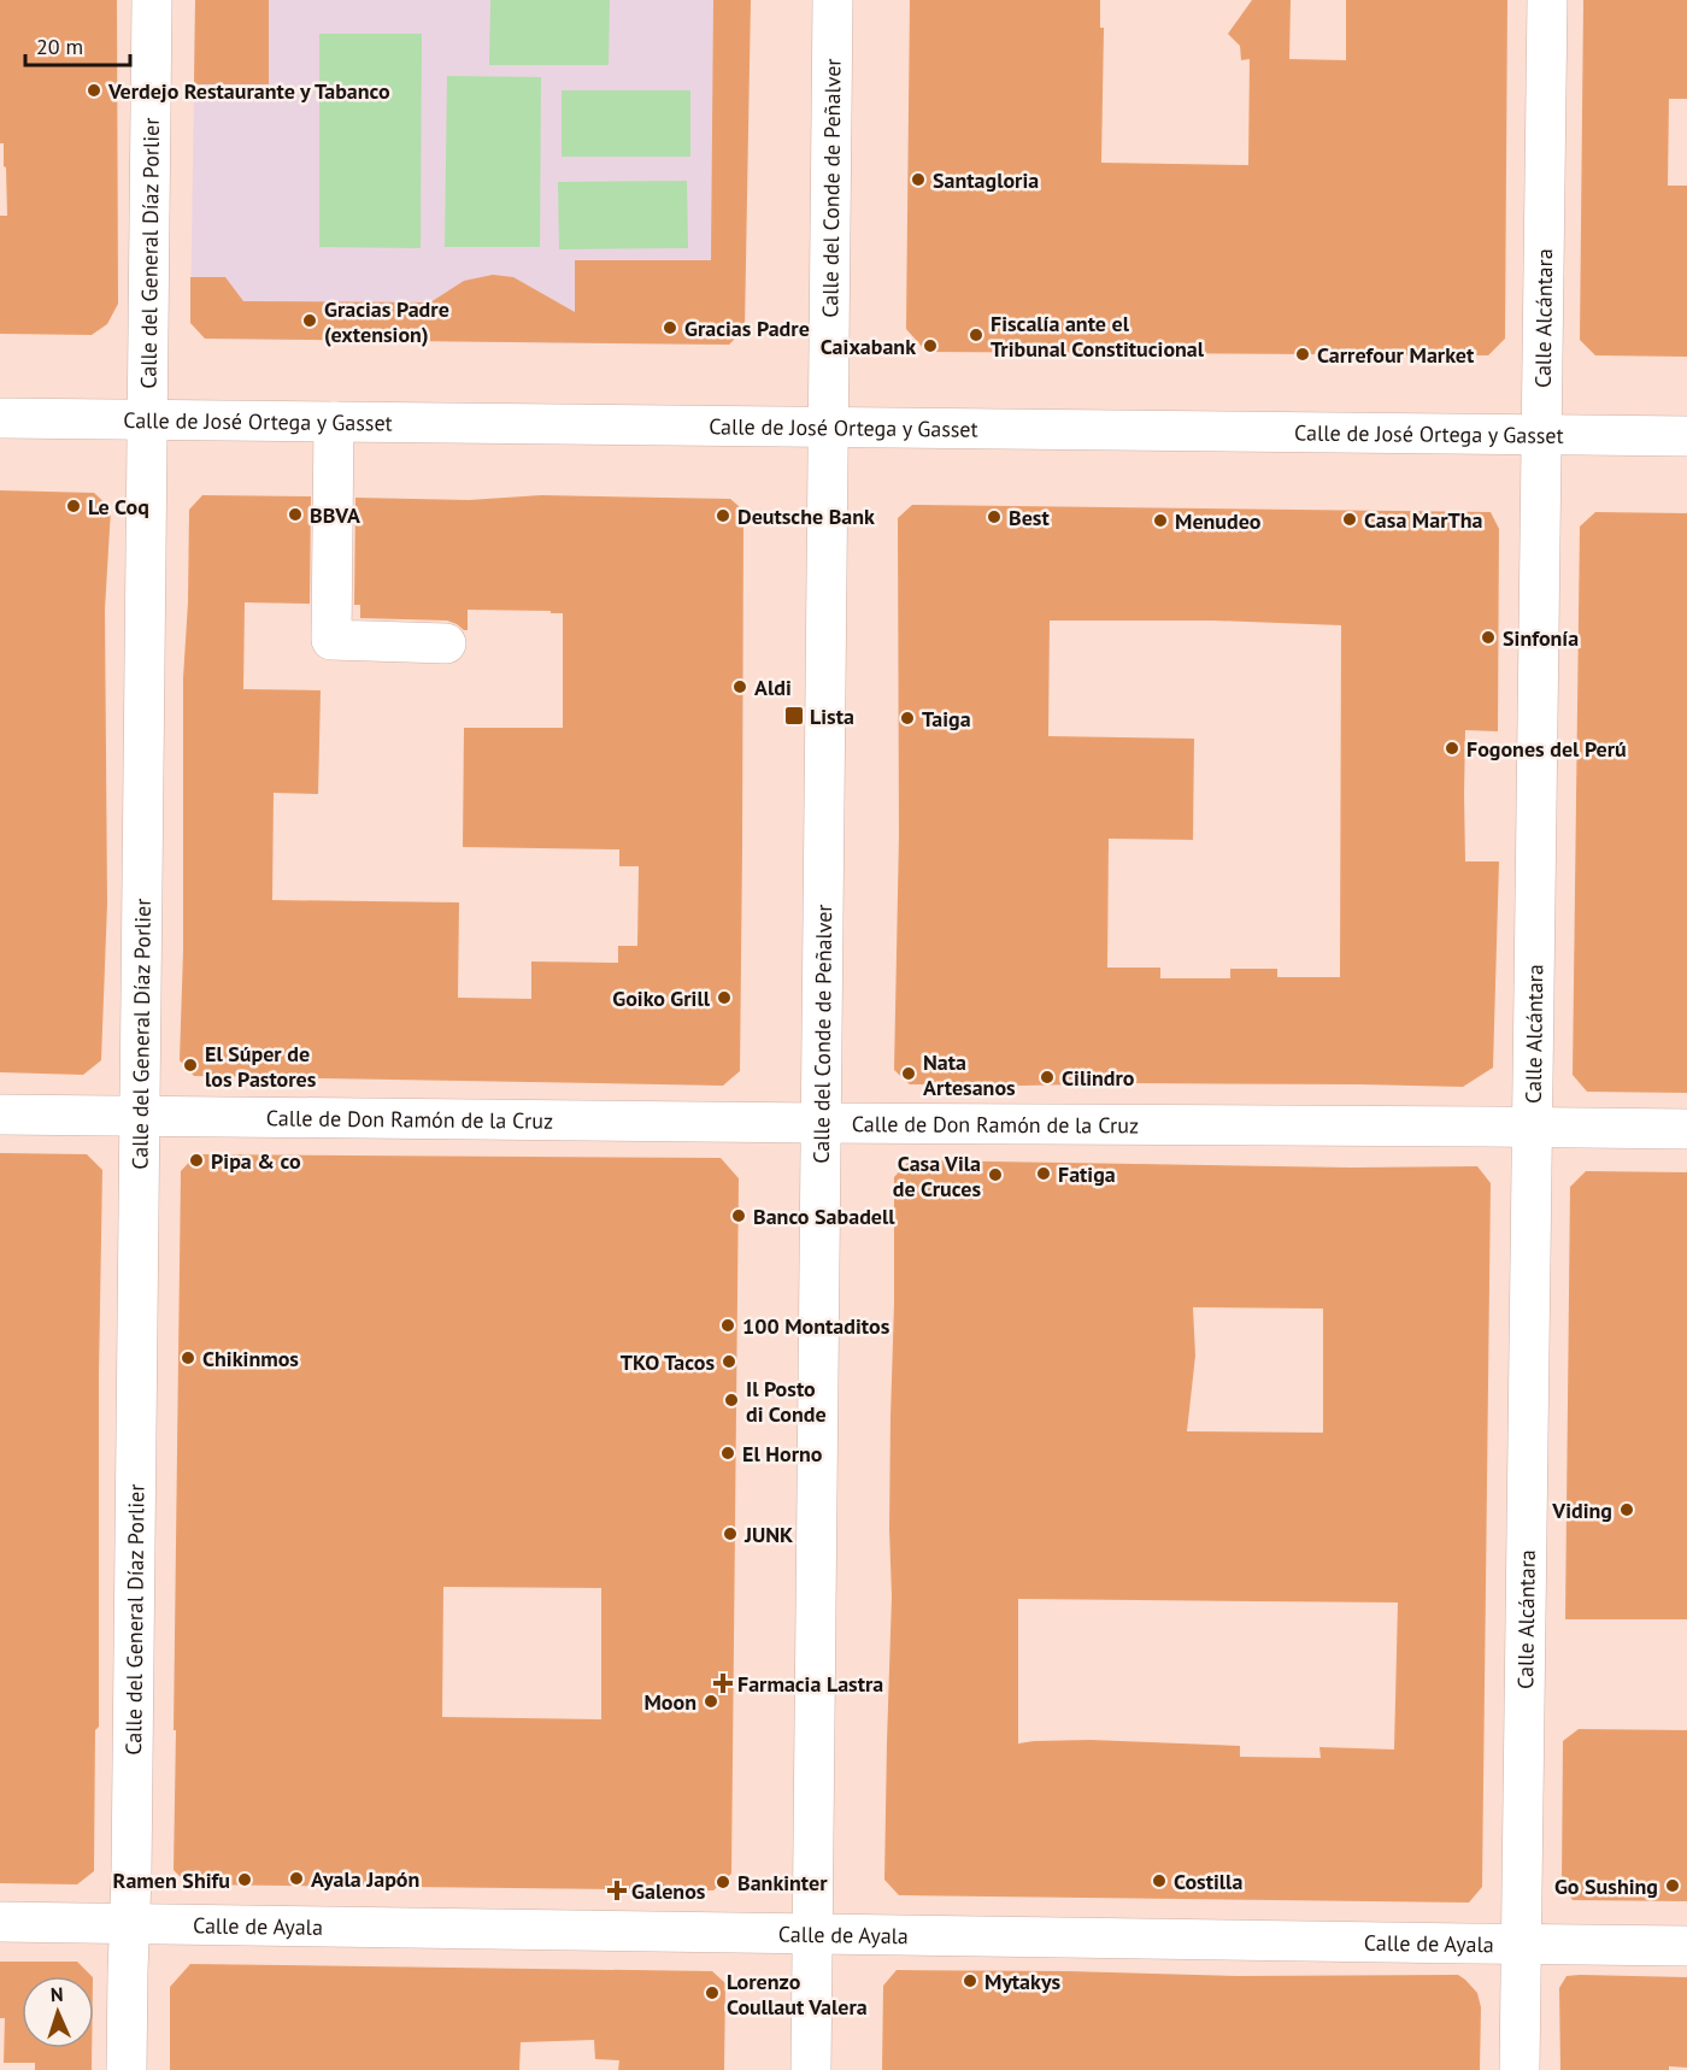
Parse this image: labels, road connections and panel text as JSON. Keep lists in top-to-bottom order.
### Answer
{
  "streets": {
    "street": [
      "Calle del Conde de Peñalver",
      "Calle del General Díaz Porlier",
      "Calle Alcántara",
      "Calle de José Ortega y Gasset",
      "Calle de Don Ramón de la Cruz",
      "Calle de Ayala"
    ]
  },
  "crossings": [
    ["Calle del Conde de Peñalver", "Calle de José Ortega y Gasset"],
    ["Calle del Conde de Peñalver", "Calle de Don Ramón de la Cruz"],
    ["Calle del Conde de Peñalver", "Calle de Ayala"],
    ["Calle del General Díaz Porlier", "Calle de José Ortega y Gasset"],
    ["Calle del General Díaz Porlier", "Calle de Don Ramón de la Cruz"],
    ["Calle del General Díaz Porlier", "Calle de Ayala"],
    ["Calle Alcántara", "Calle de José Ortega y Gasset"],
    ["Calle Alcántara", "Calle de Don Ramón de la Cruz"],
    ["Calle Alcántara", "Calle de Ayala"]
  ],
  "places": {
    "other": [
      "Verdejo Restaurante y Tabanco",
      "Santagloria",
      "Gracias Padre (extension)",
      "Gracias Padre",
      "Fiscalía ante el Tribunal Constitucional",
      "Caixabank",
      "Carrefour Market",
      "Le Coq",
      "BBVA",
      "Deutsche Bank",
      "Best",
      "Casa MarTha",
      "Menudeo",
      "Sinfonía",
      "Aldi",
      "Taiga",
      "Fogones del Perú",
      "Goiko Grill",
      "El Súper de los Pastores",
      "Nata Artesanos",
      "Cilindro",
      "Pipa & co",
      "Fatiga",
      "Casa Vila de Cruces",
      "Banco Sabadell",
      "100 Montaditos",
      "Chikinmos",
      "TKO Tacos",
      "Il Posto di Conde",
      "El Horno",
      "Viding",
      "JUNK",
      "Moon",
      "Ayala Japón",
      "Ramen Shifu",
      "Costilla",
      "Bankinter",
      "Go Sushing",
      "Mytakys",
      "Lorenzo Coullaut Valera"
    ],
    "transit": ["Lista"],
    "health": ["Farmacia Lastra", "Galenos"]
  },
  "scale_bar": "20 m",
  "north": "top"
}
